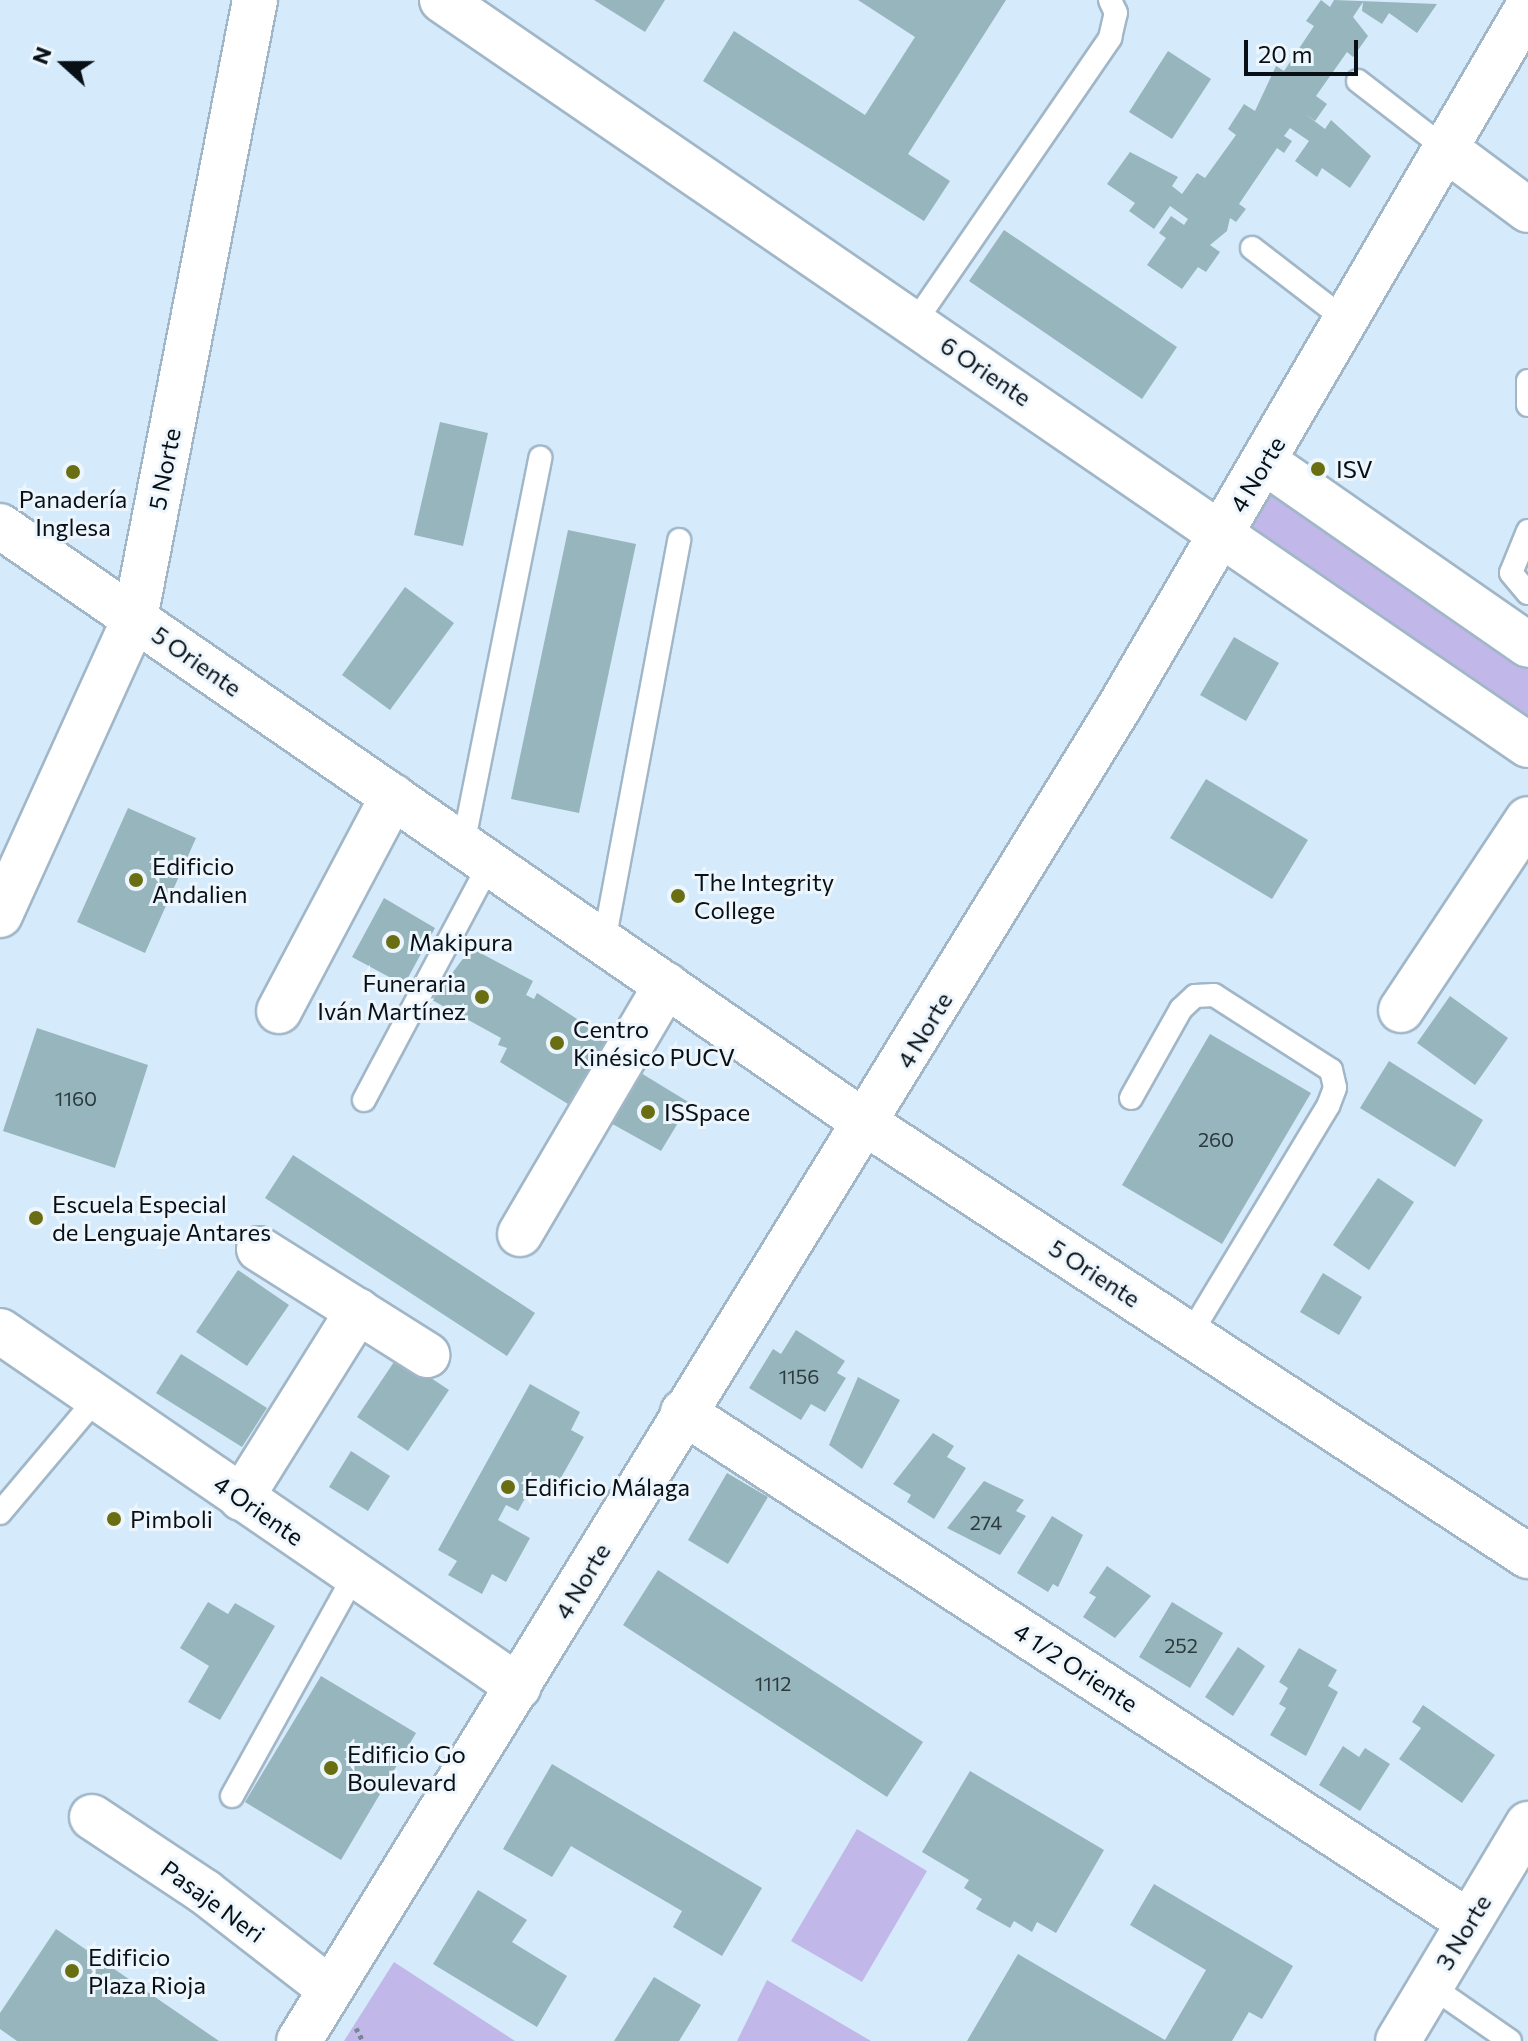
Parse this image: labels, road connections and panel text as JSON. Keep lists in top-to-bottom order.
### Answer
{
  "streets": {
    "street": [
      "6 Oriente",
      "5 Norte",
      "4 Norte",
      "5 Oriente",
      "4 Oriente",
      "4 1/2 Oriente",
      "Pasaje Neri",
      "3 Norte"
    ]
  },
  "crossings": [
    ["6 Oriente", "4 Norte"],
    ["5 Norte", "5 Oriente"],
    ["4 Norte", "5 Oriente"],
    ["4 Norte", "4 Oriente"],
    ["4 Norte", "4 1/2 Oriente"],
    ["4 Norte", "Pasaje Neri"],
    ["4 1/2 Oriente", "3 Norte"]
  ],
  "places": [
    "ISV",
    "Panadería Inglesa",
    "Edificio Andalien",
    "The Integrity College",
    "Makipura",
    "Funeraria Iván Martínez",
    "Centro Kinésico PUCV",
    "ISSpace",
    "Escuela Especial de Lenguaje Antares",
    "Edificio Málaga",
    "Pimboli",
    "Edificio Go Boulevard",
    "Edificio Plaza Rioja"
  ],
  "house_numbers": [
    "1160",
    "260",
    "1156",
    "274",
    "252",
    "1112"
  ],
  "scale_bar": "20 m",
  "north": "left"
}
